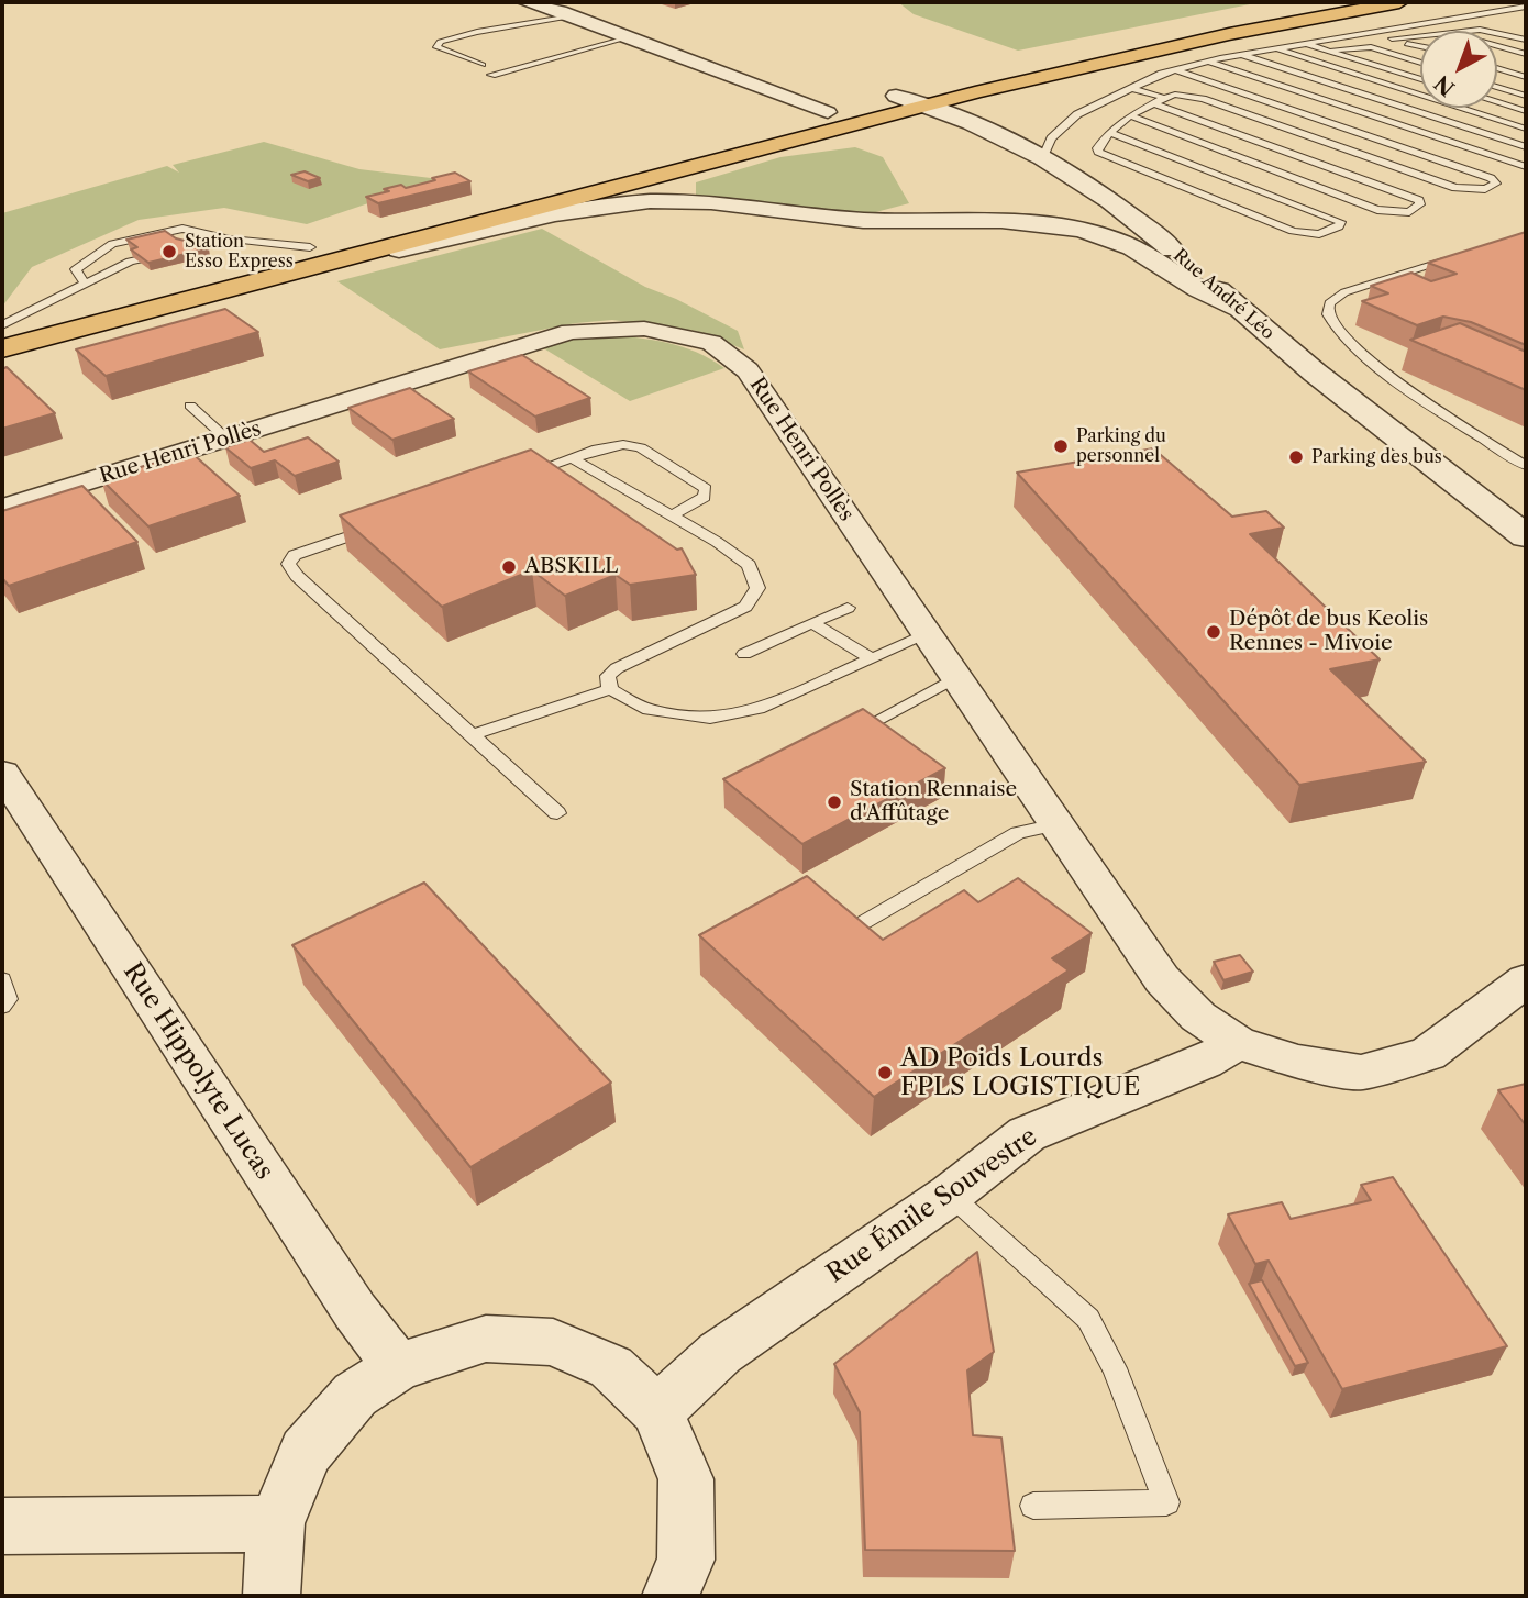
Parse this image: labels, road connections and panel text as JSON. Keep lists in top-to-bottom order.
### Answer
{
  "streets": {
    "street": [
      "Rue André Léo",
      "Rue Henri Pollès",
      "Rue Hippolyte Lucas",
      "Rue Émile Souvestre"
    ]
  },
  "crossings": [
    ["Rue Henri Pollès", "Rue Émile Souvestre"]
  ],
  "places": [
    "Station Esso Express",
    "Parking du personnel",
    "Parking des bus",
    "ABSKILL",
    "Dépôt de bus Keolis Rennes - Mivoie",
    "Station Rennaise d'Affûtage",
    "AD Poids Lourds FPLS LOGISTIQUE"
  ],
  "north": "bottom left"
}
